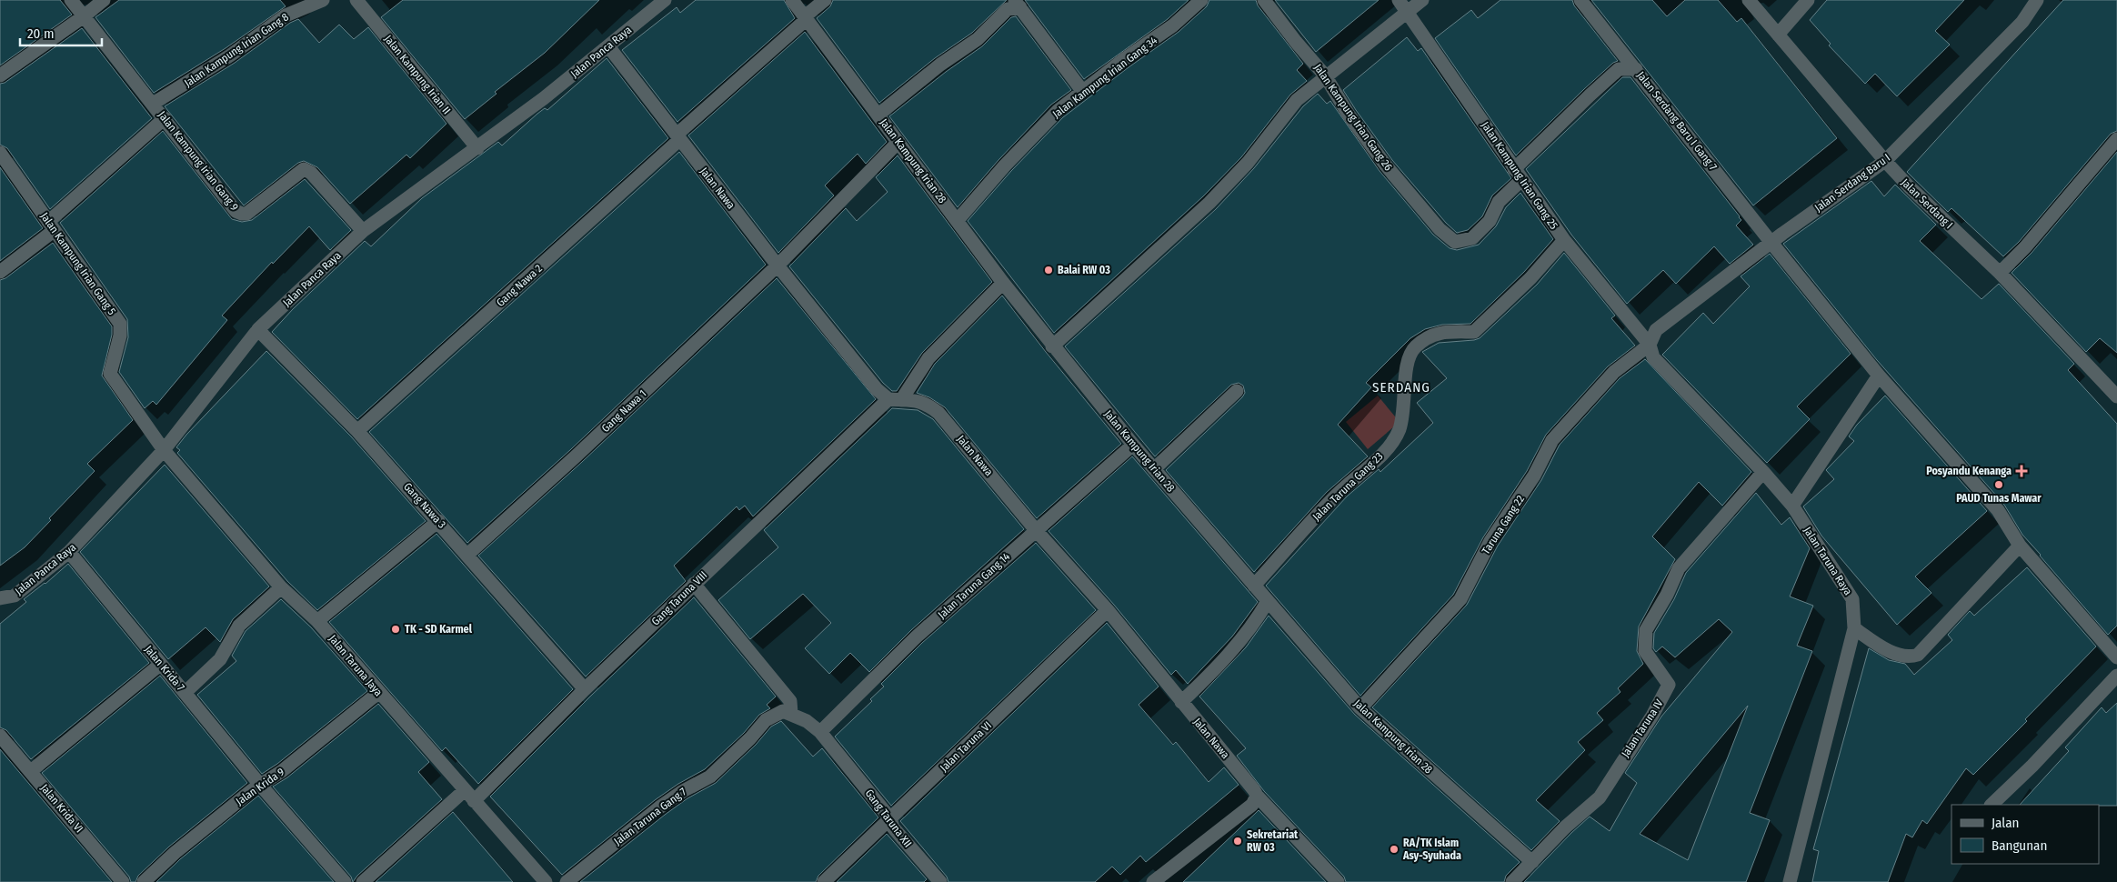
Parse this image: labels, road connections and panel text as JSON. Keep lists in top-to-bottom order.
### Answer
{
  "streets": {
    "street": [
      "Jalan Kampung Irian Gang 8",
      "Jalan Panca Raya",
      "Jalan Kampung Irian II",
      "Jalan Kampung Irian Gang 34",
      "Jalan Kampung Irian Gang 26",
      "Jalan Serdang Baru I Gang 7",
      "Jalan Kampung Irian Gang 9",
      "Jalan Kampung Irian 28",
      "Jalan Kampung Irian Gang 25",
      "Jalan Serdang Baru I",
      "Jalan Nawa",
      "Jalan Serdang I",
      "Jalan Kampung Irian Gang 5",
      "Gang Nawa 2",
      "Gang Nawa 1",
      "Jalan Taruna Gang 23",
      "Gang Nawa 3",
      "Taruna Gang 22",
      "Jalan Taruna Raya",
      "Jalan Taruna Gang 14",
      "Gang Taruna VIII",
      "Jalan Taruna Jaya",
      "Jalan Krida 7",
      "Jalan Taruna IV",
      "Jalan Taruna VI",
      "Jalan Krida 9",
      "Jalan Krida VI",
      "Jalan Taruna Gang 7",
      "Gang Taruna XII"
    ]
  },
  "crossings": [
    ["Jalan Kampung Irian Gang 8", "Jalan Kampung Irian Gang 9"],
    ["Jalan Panca Raya", "Jalan Kampung Irian II"],
    ["Jalan Panca Raya", "Jalan Kampung Irian Gang 9"],
    ["Jalan Panca Raya", "Jalan Nawa"],
    ["Jalan Panca Raya", "Jalan Kampung Irian Gang 5"],
    ["Jalan Panca Raya", "Gang Nawa 3"],
    ["Jalan Panca Raya", "Jalan Taruna Jaya"],
    ["Jalan Panca Raya", "Jalan Krida 7"],
    ["Jalan Kampung Irian Gang 34", "Jalan Kampung Irian 28"],
    ["Jalan Kampung Irian Gang 26", "Jalan Kampung Irian Gang 25"],
    ["Jalan Serdang Baru I Gang 7", "Jalan Serdang Baru I"],
    ["Jalan Kampung Irian 28", "Gang Nawa 2"],
    ["Jalan Kampung Irian 28", "Gang Nawa 1"],
    ["Jalan Kampung Irian 28", "Jalan Taruna Gang 23"],
    ["Jalan Kampung Irian 28", "Taruna Gang 22"],
    ["Jalan Kampung Irian 28", "Jalan Taruna Gang 14"],
    ["Jalan Kampung Irian 28", "Gang Taruna VIII"],
    ["Jalan Kampung Irian 28", "Jalan Taruna IV"],
    ["Jalan Kampung Irian Gang 25", "Jalan Serdang Baru I"],
    ["Jalan Kampung Irian Gang 25", "Jalan Taruna Gang 23"],
    ["Jalan Kampung Irian Gang 25", "Taruna Gang 22"],
    ["Jalan Kampung Irian Gang 25", "Jalan Taruna Raya"],
    ["Jalan Serdang Baru I", "Jalan Serdang I"],
    ["Jalan Serdang Baru I", "Taruna Gang 22"],
    ["Jalan Serdang Baru I", "Jalan Taruna Raya"],
    ["Jalan Nawa", "Gang Nawa 2"],
    ["Jalan Nawa", "Gang Nawa 1"],
    ["Jalan Nawa", "Jalan Taruna Gang 14"],
    ["Jalan Nawa", "Gang Taruna VIII"],
    ["Jalan Nawa", "Jalan Taruna VI"],
    ["Jalan Kampung Irian Gang 5", "Jalan Taruna Jaya"],
    ["Gang Nawa 2", "Gang Nawa 3"],
    ["Gang Nawa 1", "Gang Nawa 3"],
    ["Gang Nawa 3", "Gang Taruna VIII"],
    ["Taruna Gang 22", "Jalan Taruna Raya"],
    ["Jalan Taruna Raya", "Jalan Taruna IV"],
    ["Jalan Taruna Gang 14", "Gang Taruna XII"],
    ["Gang Taruna VIII", "Jalan Taruna Jaya"],
    ["Jalan Taruna Jaya", "Jalan Krida 9"],
    ["Jalan Krida 7", "Jalan Krida 9"],
    ["Jalan Taruna VI", "Gang Taruna XII"]
  ],
  "districts": ["SERDANG"],
  "places": {
    "other": [
      "Balai RW 03",
      "PAUD Tunas Mawar",
      "TK - SD Karmel",
      "Sekretariat RW 03",
      "RA/TK Islam Asy-Syuhada"
    ],
    "health": ["Posyandu Kenanga"]
  },
  "legend": ["Jalan", "Bangunan"],
  "scale_bar": "20 m"
}
